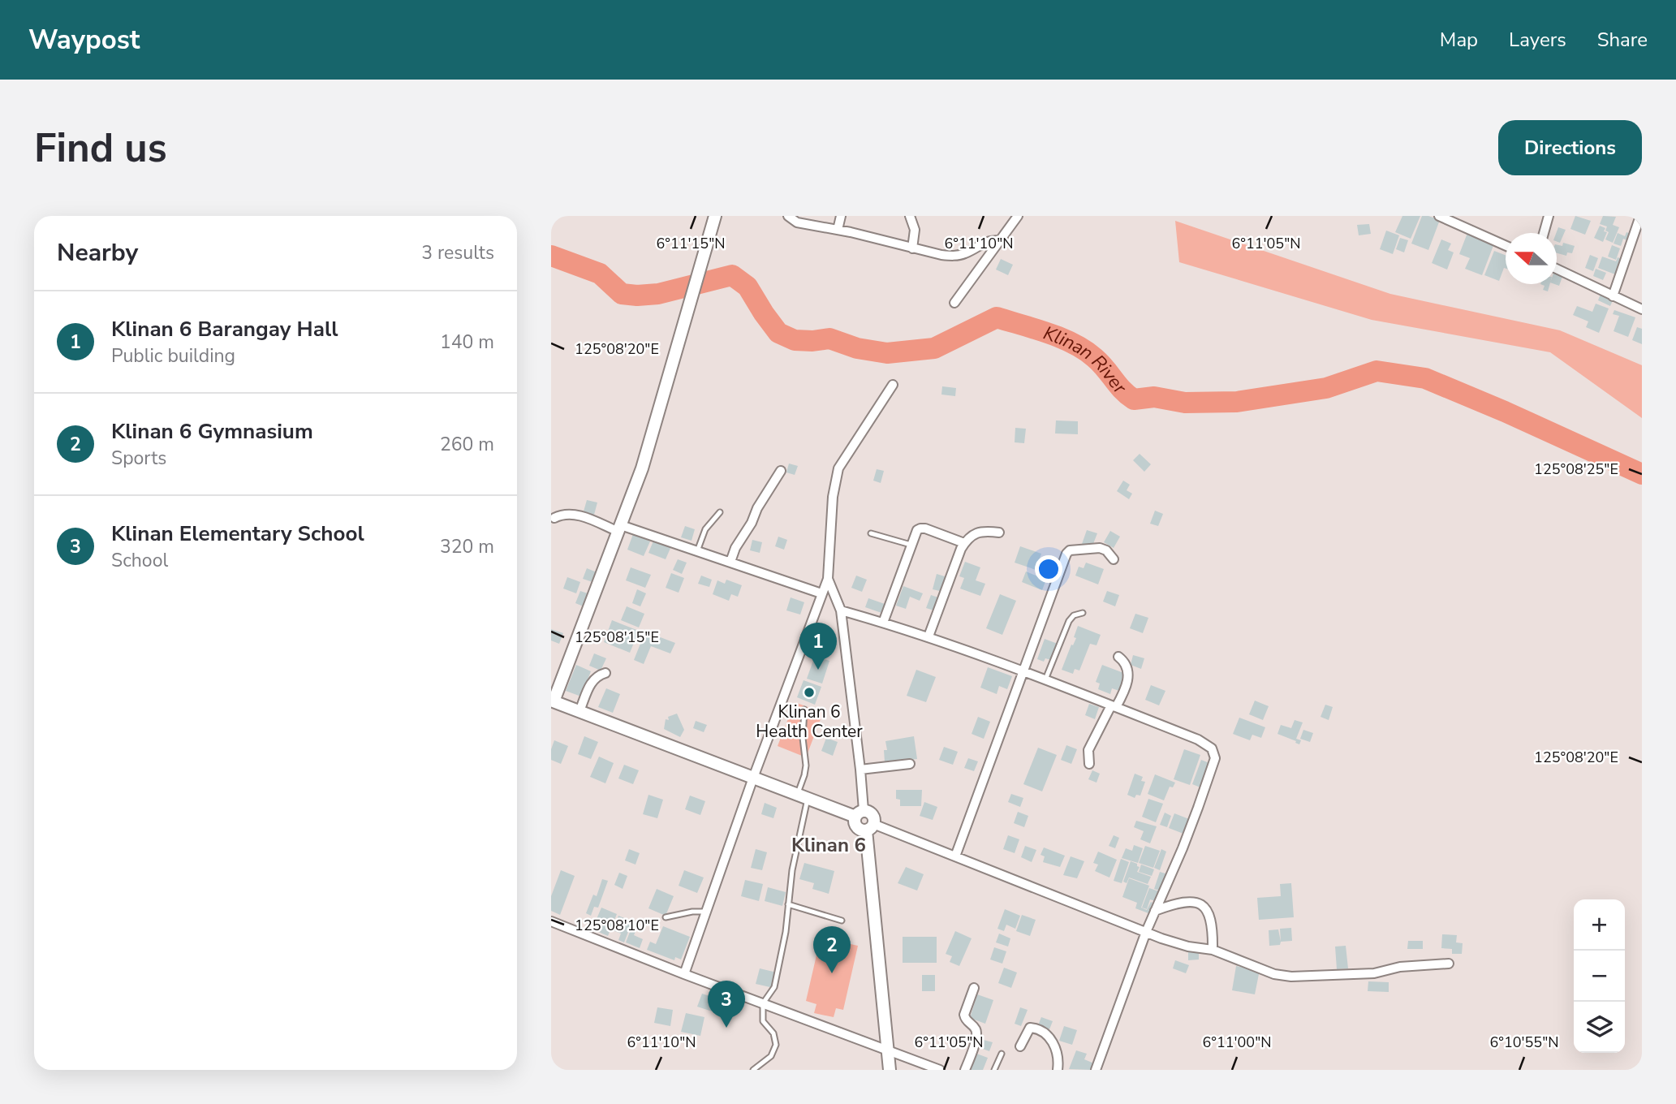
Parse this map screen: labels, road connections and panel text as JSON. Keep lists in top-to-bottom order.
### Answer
{
  "districts": ["Klinan 6"],
  "water": ["Klinan River"],
  "places": ["Klinan 6 Health Center"],
  "north": "left",
  "page": {
    "header": "Waypost",
    "nav": ["Map", "Layers", "Share"],
    "buttons": "Directions",
    "title": "Find us",
    "heading": ["Nearby", "3 results"],
    "list": [
      {
        "mark": "1",
        "name": "Klinan 6 Barangay Hall",
        "note": "Public building",
        "value": "140 m"
      },
      {
        "mark": "2",
        "name": "Klinan 6 Gymnasium",
        "note": "Sports",
        "value": "260 m"
      },
      {
        "mark": "3",
        "name": "Klinan Elementary School",
        "note": "School",
        "value": "320 m"
      }
    ],
    "pins": ["1", "2", "3"],
    "map_buttons": ["+", "−"]
  },
  "coordinates": [
    "6°11'15\"N",
    "6°11'10\"N",
    "6°11'05\"N",
    "125°08'20\"E",
    "125°08'25\"E",
    "125°08'15\"E",
    "125°08'10\"E",
    "6°11'00\"N",
    "6°10'55\"N"
  ]
}
